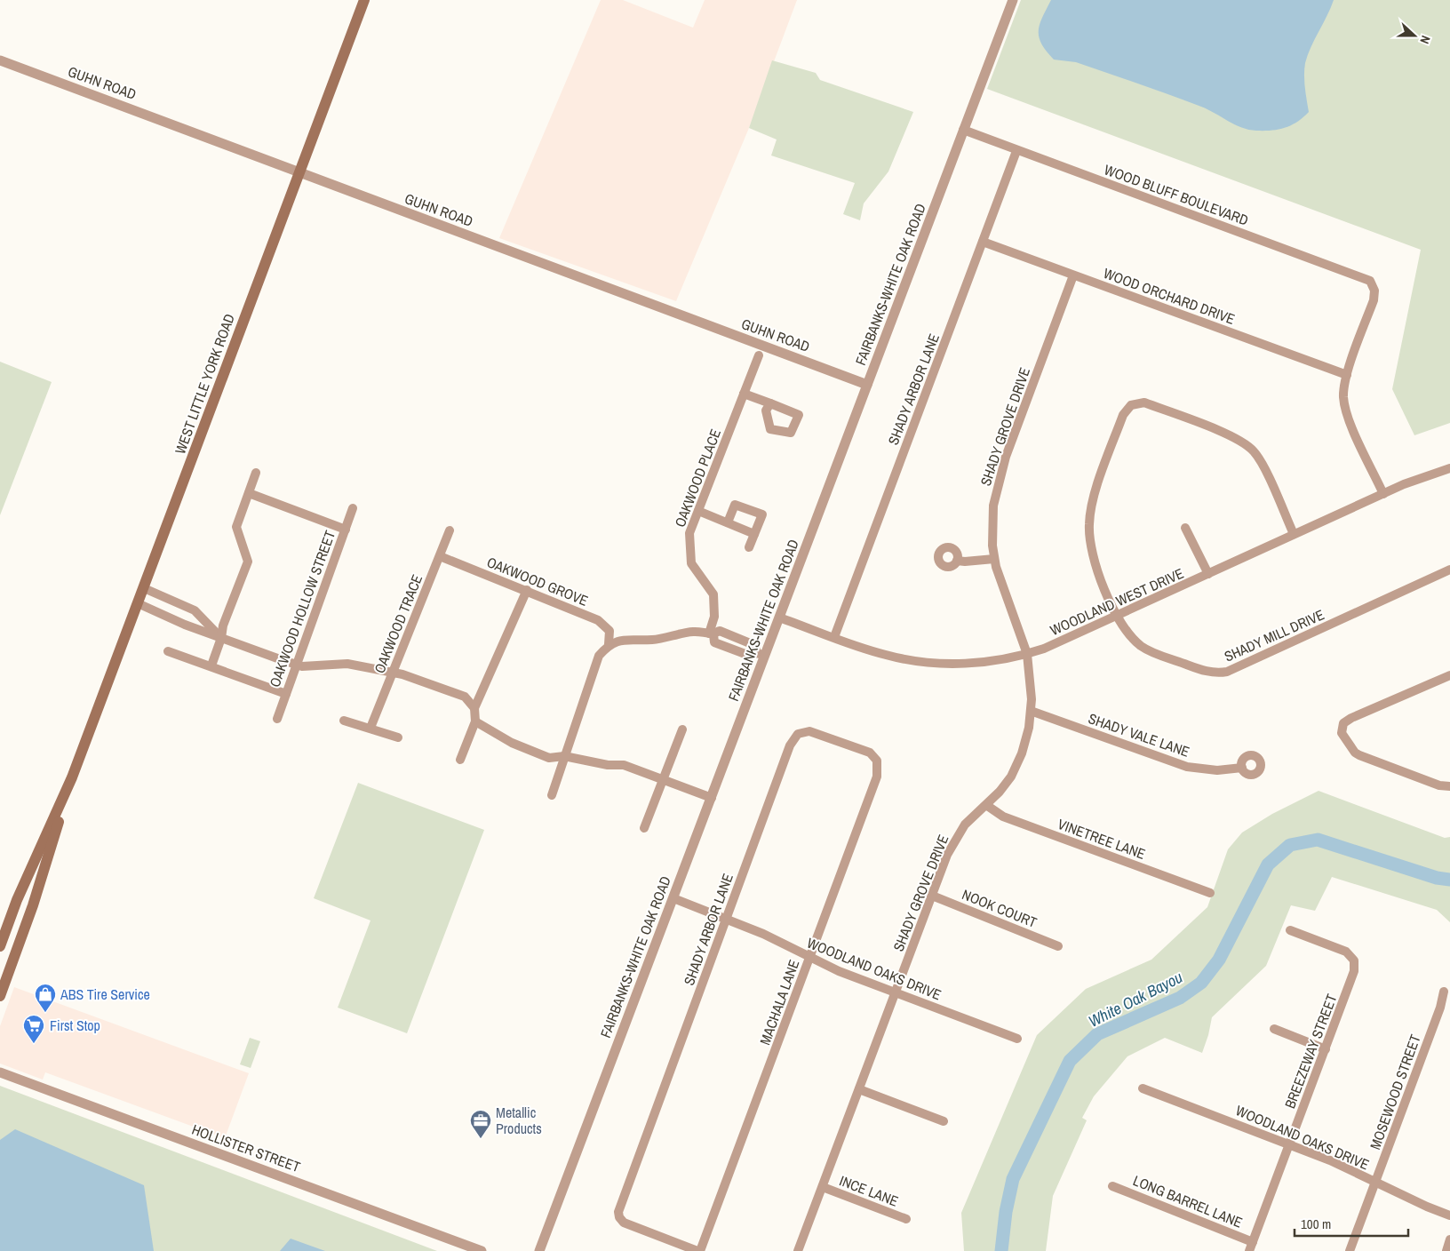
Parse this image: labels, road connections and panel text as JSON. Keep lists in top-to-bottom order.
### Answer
{
  "streets": {
    "main road": ["WEST LITTLE YORK ROAD"],
    "street": [
      "GUHN ROAD",
      "WOOD BLUFF BOULEVARD",
      "FAIRBANKS-WHITE OAK ROAD",
      "WOOD ORCHARD DRIVE",
      "SHADY ARBOR LANE",
      "SHADY GROVE DRIVE",
      "OAKWOOD PLACE",
      "OAKWOOD GROVE",
      "WOODLAND WEST DRIVE",
      "OAKWOOD HOLLOW STREET",
      "OAKWOOD TRACE",
      "SHADY MILL DRIVE",
      "SHADY VALE LANE",
      "VINETREE LANE",
      "NOOK COURT",
      "WOODLAND OAKS DRIVE",
      "MACHALA LANE",
      "BREEZEWAY STREET",
      "MOSEWOOD STREET",
      "HOLLISTER STREET",
      "INCE LANE",
      "LONG BARREL LANE"
    ]
  },
  "crossings": [
    ["GUHN ROAD", "FAIRBANKS-WHITE OAK ROAD"],
    ["GUHN ROAD", "WEST LITTLE YORK ROAD"],
    ["WOOD BLUFF BOULEVARD", "FAIRBANKS-WHITE OAK ROAD"],
    ["WOOD BLUFF BOULEVARD", "WOOD ORCHARD DRIVE"],
    ["WOOD BLUFF BOULEVARD", "SHADY ARBOR LANE"],
    ["FAIRBANKS-WHITE OAK ROAD", "WOODLAND WEST DRIVE"],
    ["FAIRBANKS-WHITE OAK ROAD", "WOODLAND OAKS DRIVE"],
    ["WOOD ORCHARD DRIVE", "SHADY ARBOR LANE"],
    ["WOOD ORCHARD DRIVE", "SHADY GROVE DRIVE"],
    ["SHADY ARBOR LANE", "WOODLAND WEST DRIVE"],
    ["SHADY ARBOR LANE", "WOODLAND OAKS DRIVE"],
    ["SHADY ARBOR LANE", "MACHALA LANE"],
    ["SHADY GROVE DRIVE", "WOODLAND WEST DRIVE"],
    ["SHADY GROVE DRIVE", "SHADY VALE LANE"],
    ["SHADY GROVE DRIVE", "VINETREE LANE"],
    ["SHADY GROVE DRIVE", "NOOK COURT"],
    ["SHADY GROVE DRIVE", "WOODLAND OAKS DRIVE"],
    ["SHADY GROVE DRIVE", "INCE LANE"],
    ["OAKWOOD GROVE", "OAKWOOD TRACE"],
    ["WOODLAND WEST DRIVE", "SHADY MILL DRIVE"],
    ["WOODLAND OAKS DRIVE", "MACHALA LANE"],
    ["WOODLAND OAKS DRIVE", "BREEZEWAY STREET"],
    ["WOODLAND OAKS DRIVE", "MOSEWOOD STREET"],
    ["BREEZEWAY STREET", "LONG BARREL LANE"]
  ],
  "water": ["White Oak Bayou"],
  "places": {
    "shop": ["ABS Tire Service"],
    "supermarket": ["First Stop"],
    "office": ["Metallic Products"]
  },
  "scale_bar": "100 m",
  "north": "right"
}
